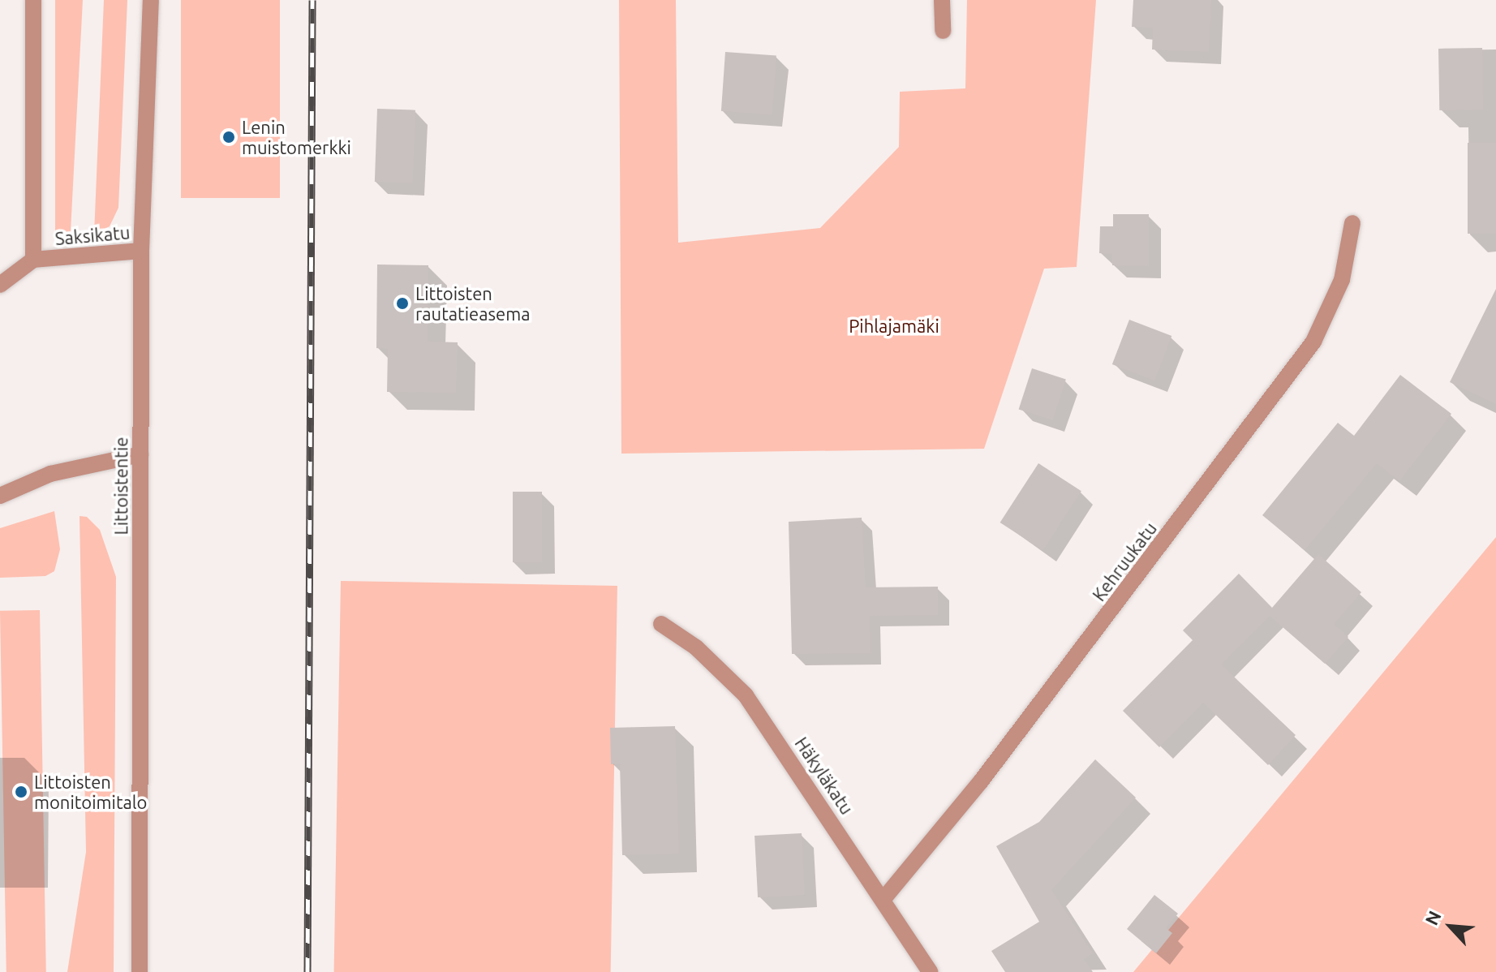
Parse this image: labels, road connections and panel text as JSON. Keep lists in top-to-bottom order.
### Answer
{
  "streets": {
    "street": [
      "Saksikatu",
      "Littoistentie",
      "Kehruukatu",
      "Häkyläkatu"
    ]
  },
  "crossings": [
    ["Saksikatu", "Littoistentie"],
    ["Kehruukatu", "Häkyläkatu"]
  ],
  "parks": ["Pihlajamäki"],
  "places": ["Lenin muistomerkki", "Littoisten rautatieasema", "Littoisten monitoimitalo"],
  "north": "top left"
}
